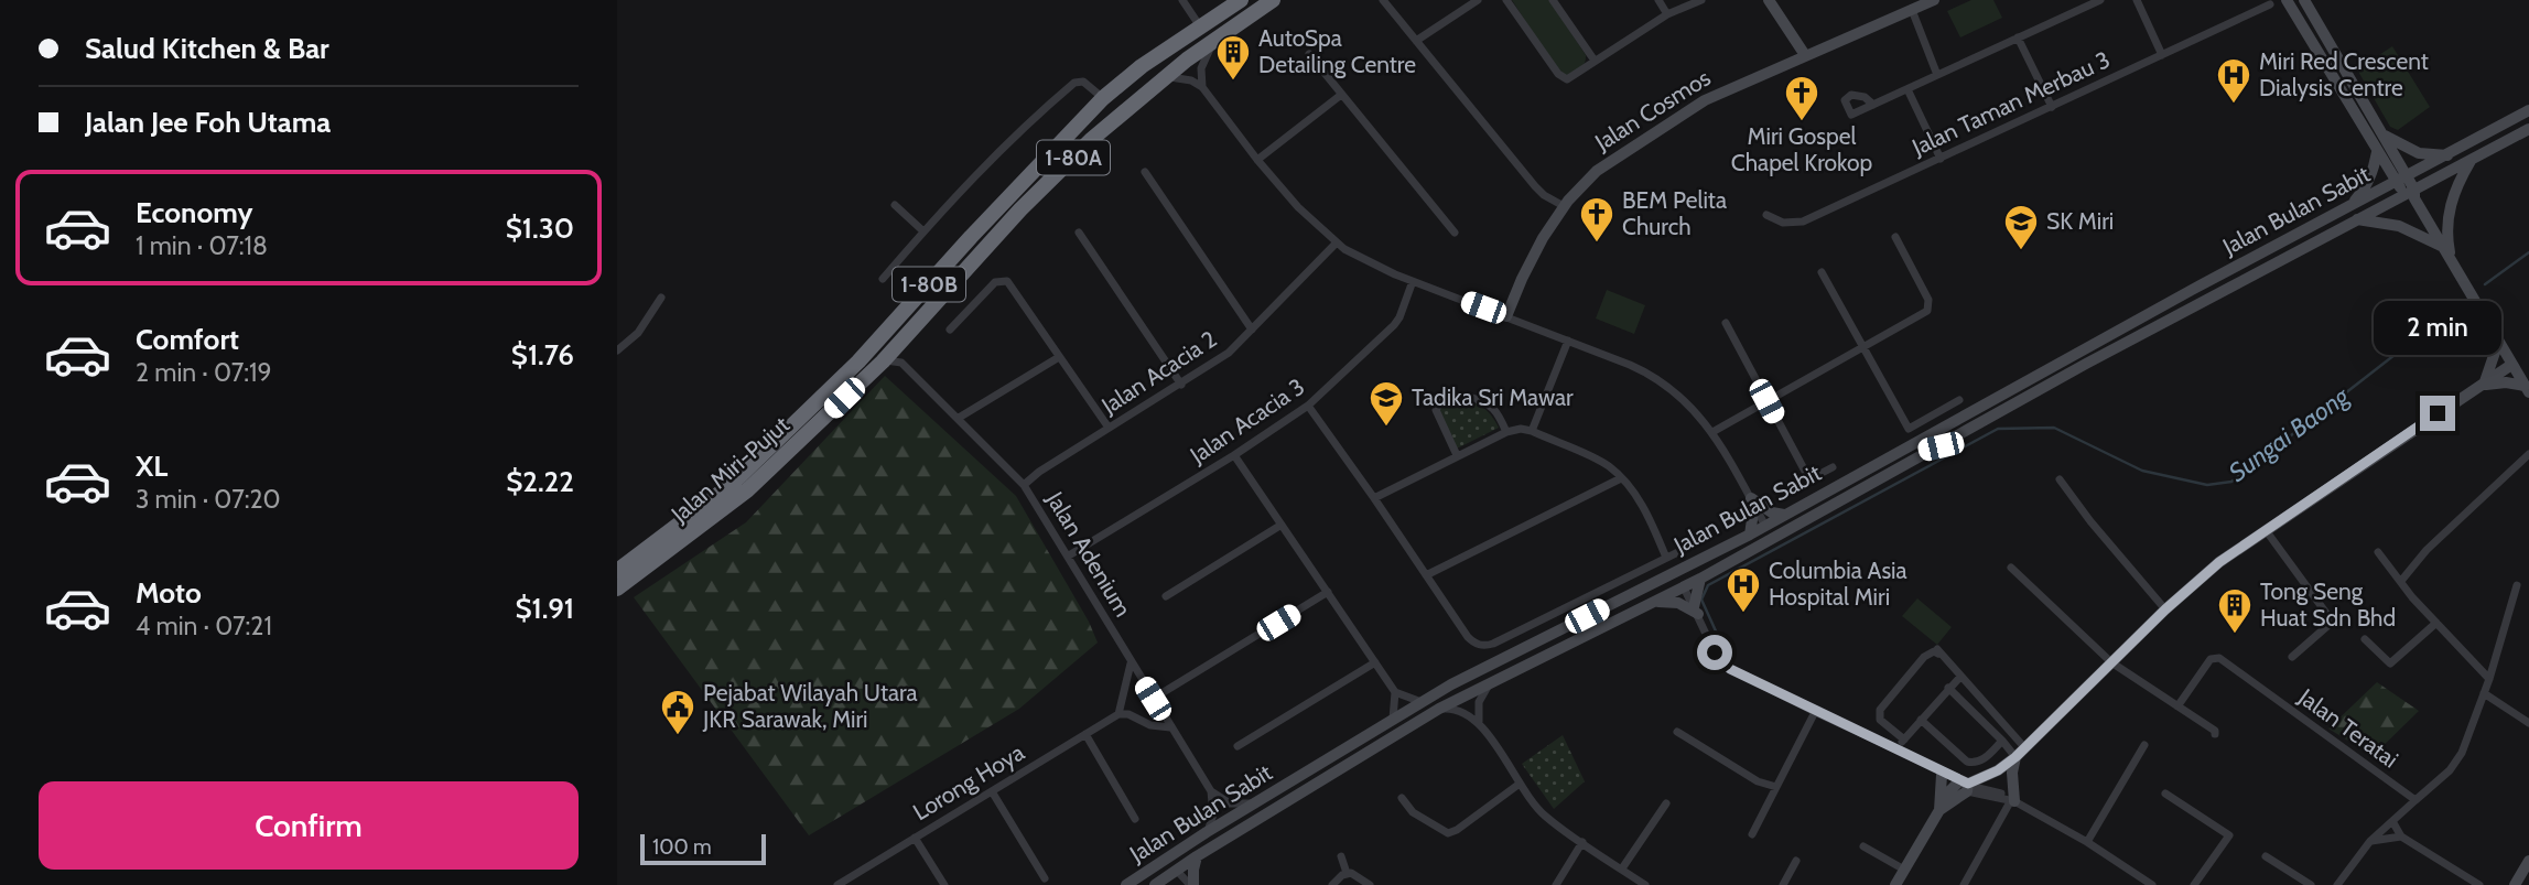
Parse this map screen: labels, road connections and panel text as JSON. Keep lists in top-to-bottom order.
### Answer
{
  "streets": {
    "highway": ["1-80A", "1-80B", "Jalan Miri-Pujut"],
    "main road": ["Jalan Cosmos", "Jalan Bulan Sabit"],
    "street": [
      "Jalan Taman Merbau 3",
      "Jalan Acacia 2",
      "Jalan Acacia 3",
      "Jalan Adenium",
      "Jalan Teratai",
      "Lorong Hoya"
    ]
  },
  "crossings": [
    ["Jalan Acacia 2", "Jalan Adenium"],
    ["Jalan Acacia 3", "Jalan Adenium"]
  ],
  "water": ["Sungai Baong"],
  "places": {
    "building": ["AutoSpa Detailing Centre", "Tong Seng Huat Sdn Bhd"],
    "hospital": ["Miri Red Crescent Dialysis Centre", "Columbia Asia Hospital Miri"],
    "church": ["Miri Gospel Chapel Krokop", "BEM Pelita Church"],
    "school or university": ["SK Miri", "Tadika Sri Mawar"],
    "public building": ["Pejabat Wilayah Utara JKR Sarawak, Miri"]
  },
  "scale_bar": "100 m",
  "page": {
    "banner": ["Salud Kitchen & Bar", "Jalan Jee Foh Utama"],
    "list": [
      {
        "name": "Economy",
        "note": "1 min · 07:18",
        "value": "$1.30"
      },
      {
        "name": "Comfort",
        "note": "2 min · 07:19",
        "value": "$1.76"
      },
      {
        "name": "XL",
        "note": "3 min · 07:20",
        "value": "$2.22"
      },
      {
        "name": "Moto",
        "note": "4 min · 07:21",
        "value": "$1.91"
      }
    ],
    "bubble": "2 min",
    "buttons": "Confirm",
    "scale": "100 m"
  }
}
